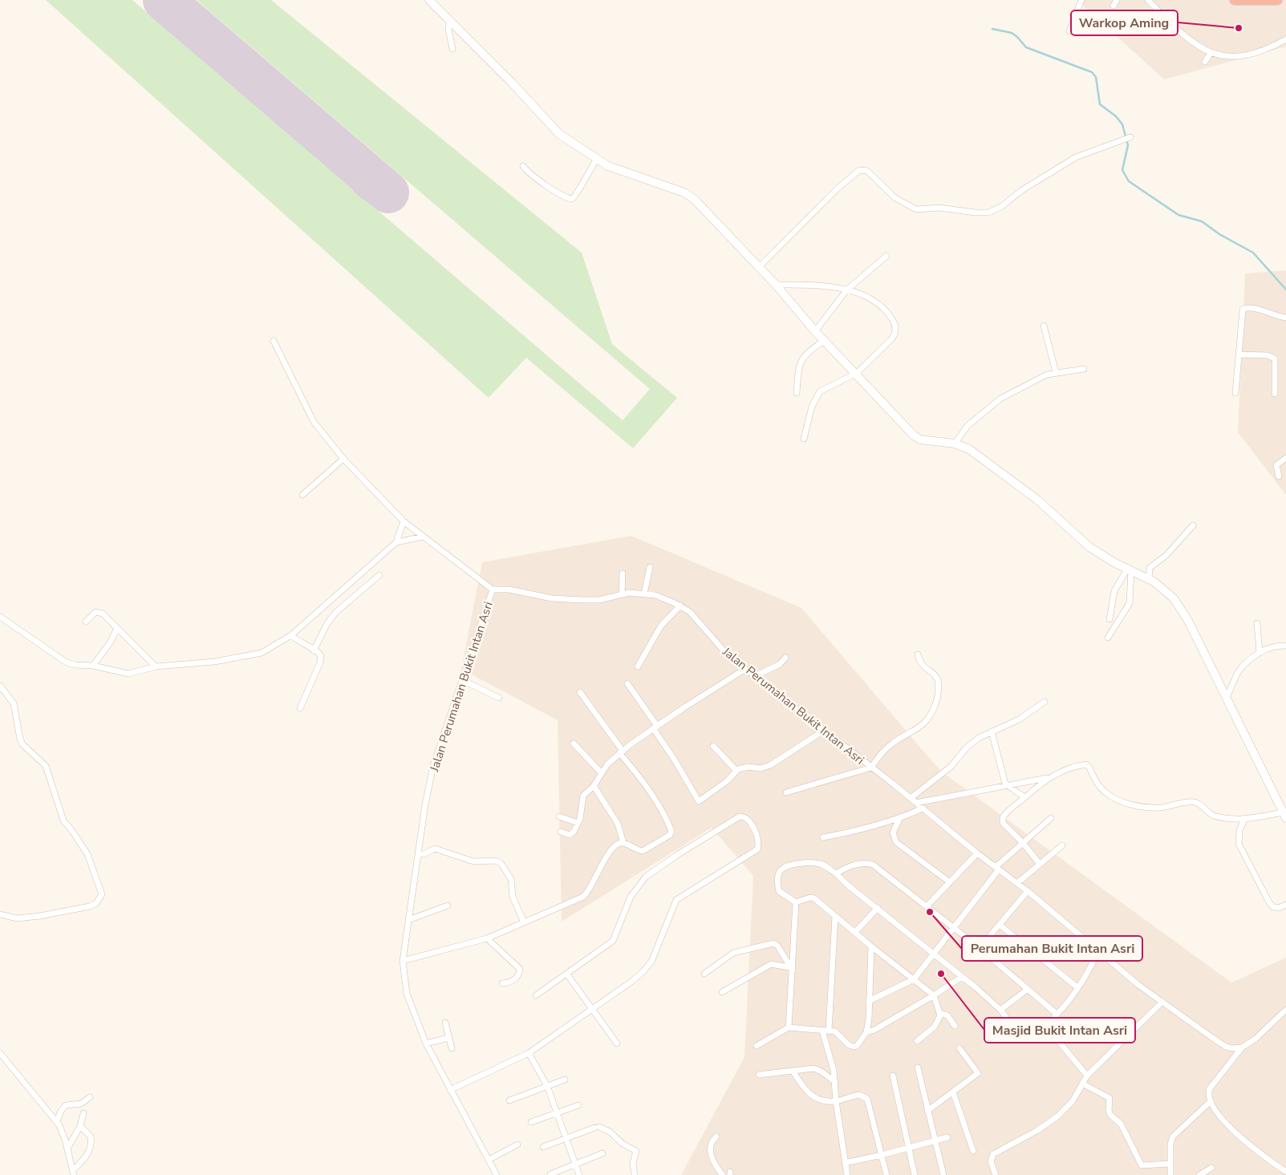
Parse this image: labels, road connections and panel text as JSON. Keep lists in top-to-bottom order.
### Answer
{
  "streets": {
    "street": ["Jalan Perumahan Bukit Intan Asri"]
  },
  "places": ["Warkop Aming", "Perumahan Bukit Intan Asri", "Masjid Bukit Intan Asri"]
}
